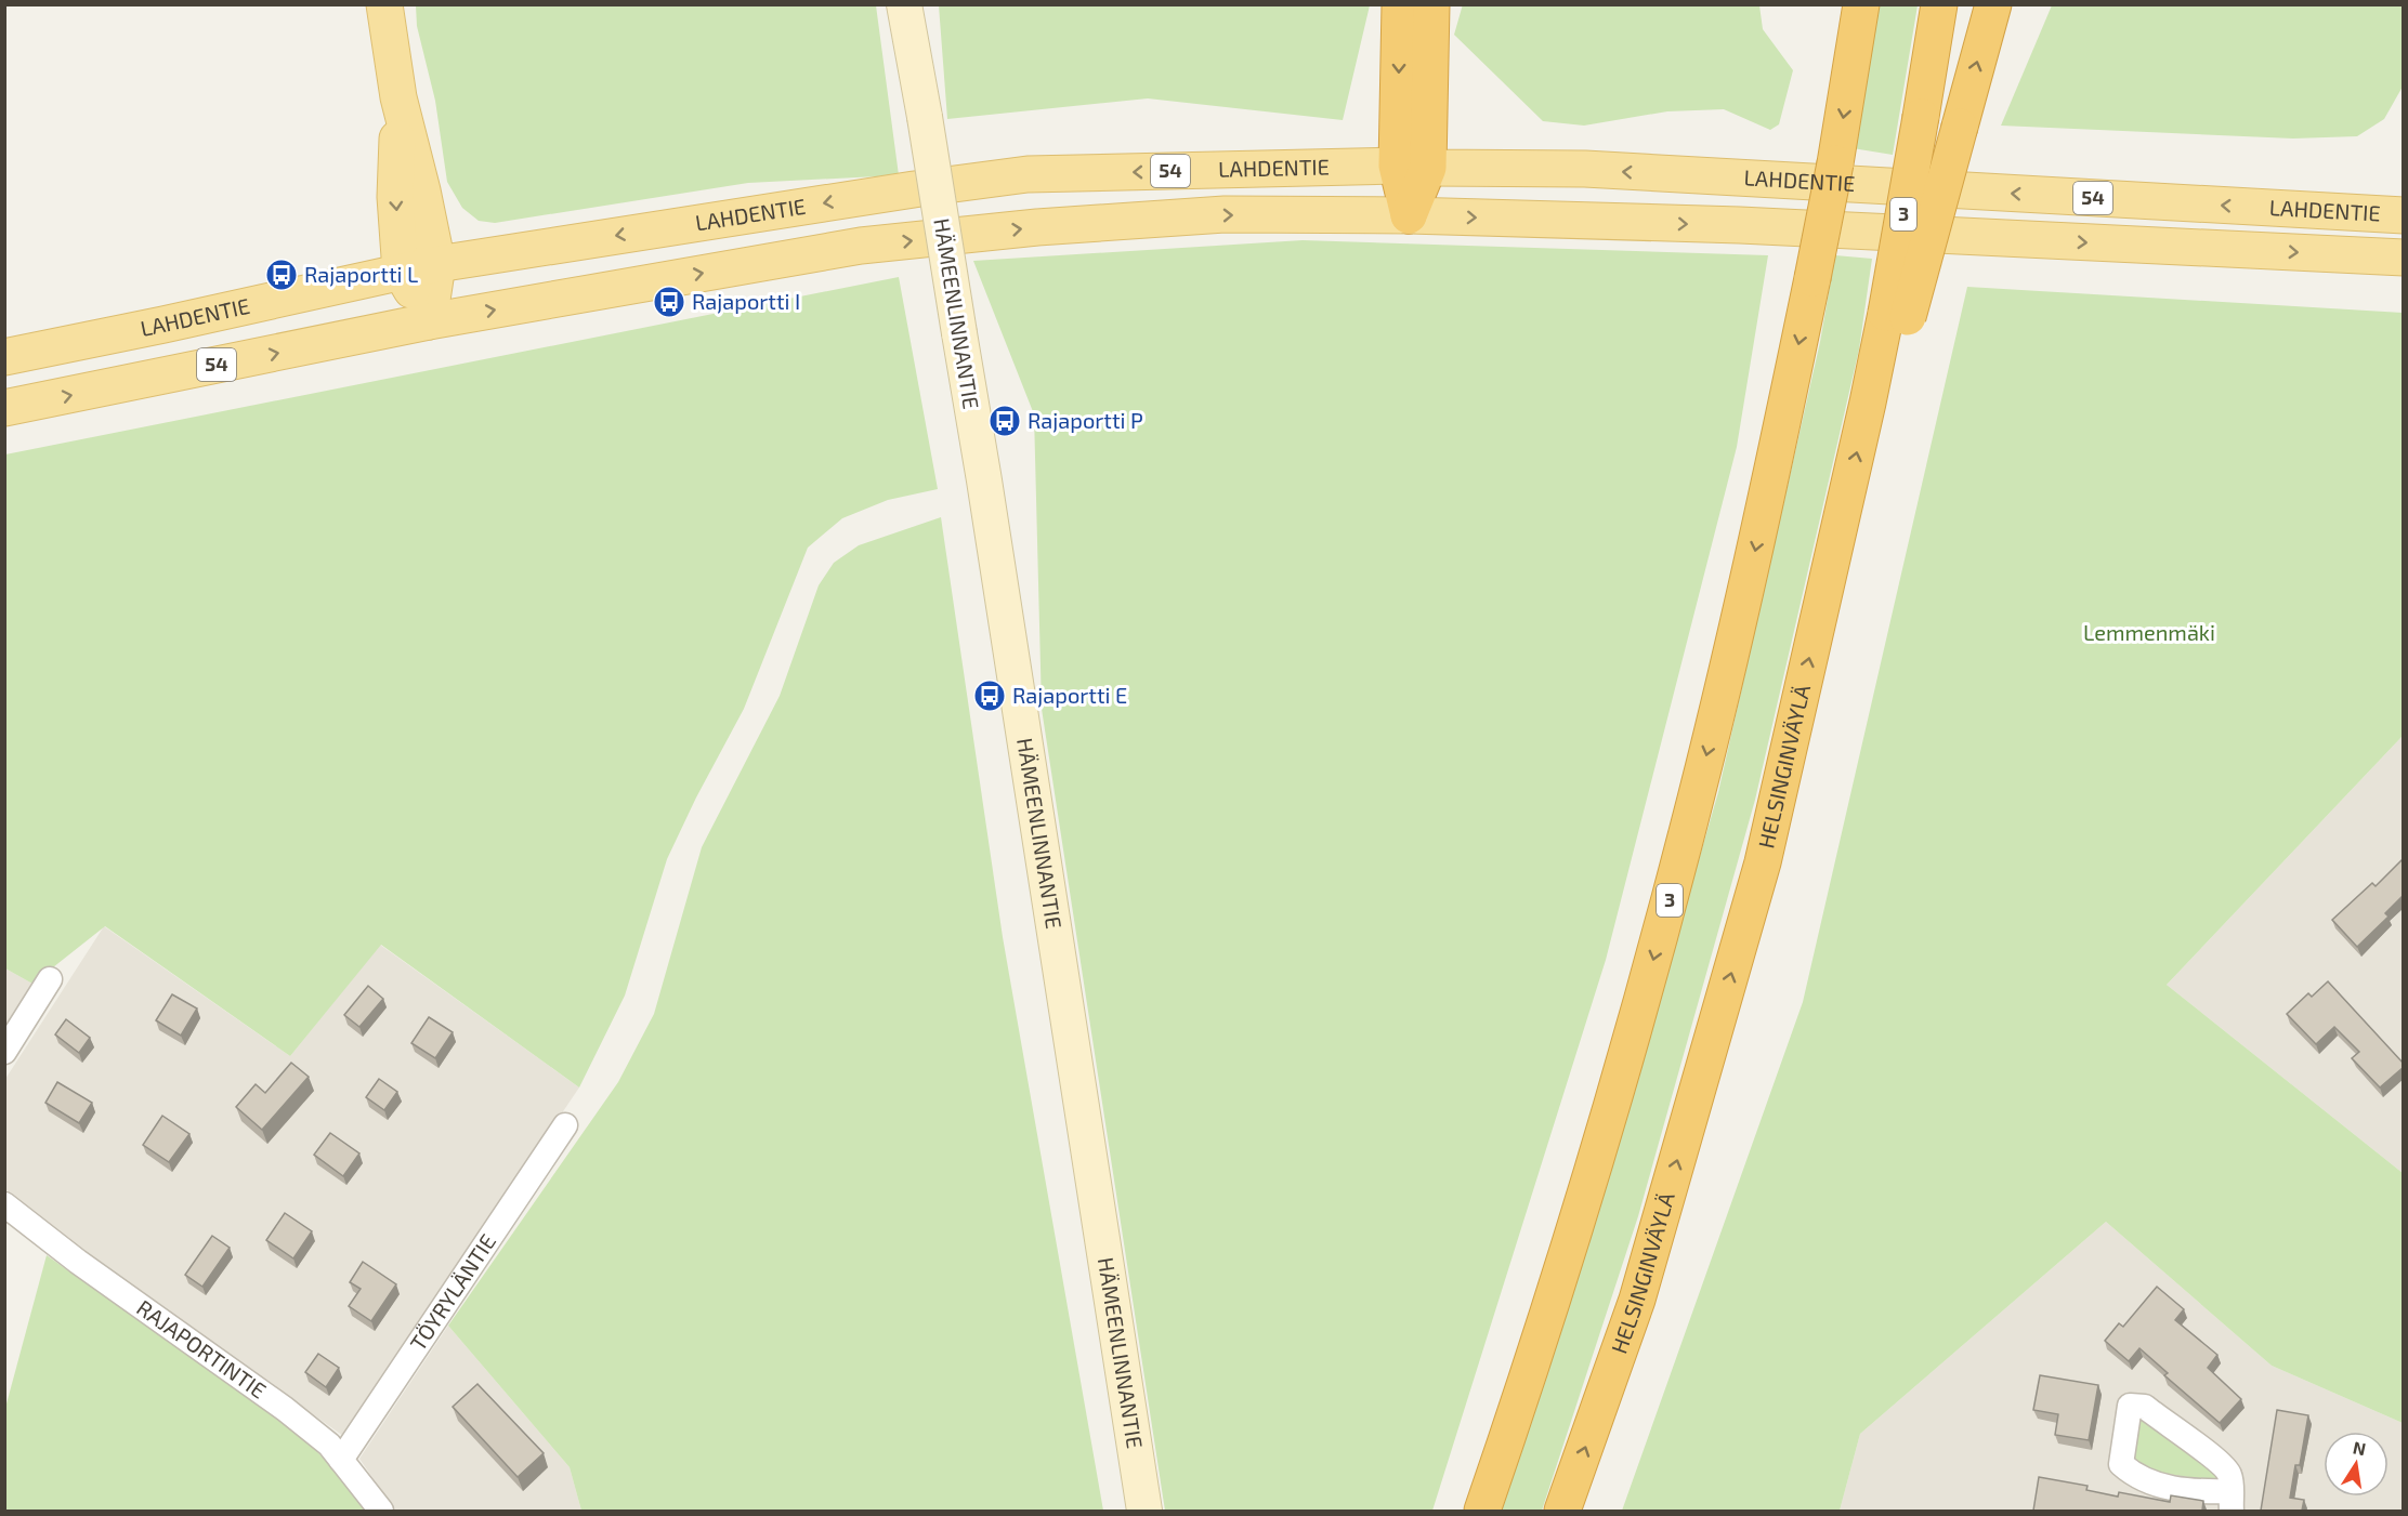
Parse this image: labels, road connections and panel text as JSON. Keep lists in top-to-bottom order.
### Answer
{
  "streets": {
    "highway": ["3", "HELSINGINVÄYLÄ"],
    "main road": ["LAHDENTIE", "54", "HÄMEENLINNANTIE"],
    "street": ["TÖYRYLÄNTIE", "RAJAPORTINTIE"]
  },
  "crossings": [
    ["TÖYRYLÄNTIE", "RAJAPORTINTIE"]
  ],
  "parks": ["Lemmenmäki"],
  "places": {
    "bus stop": [
      "Rajaportti L",
      "Rajaportti I",
      "Rajaportti P",
      "Rajaportti E"
    ]
  },
  "north": "top"
}
